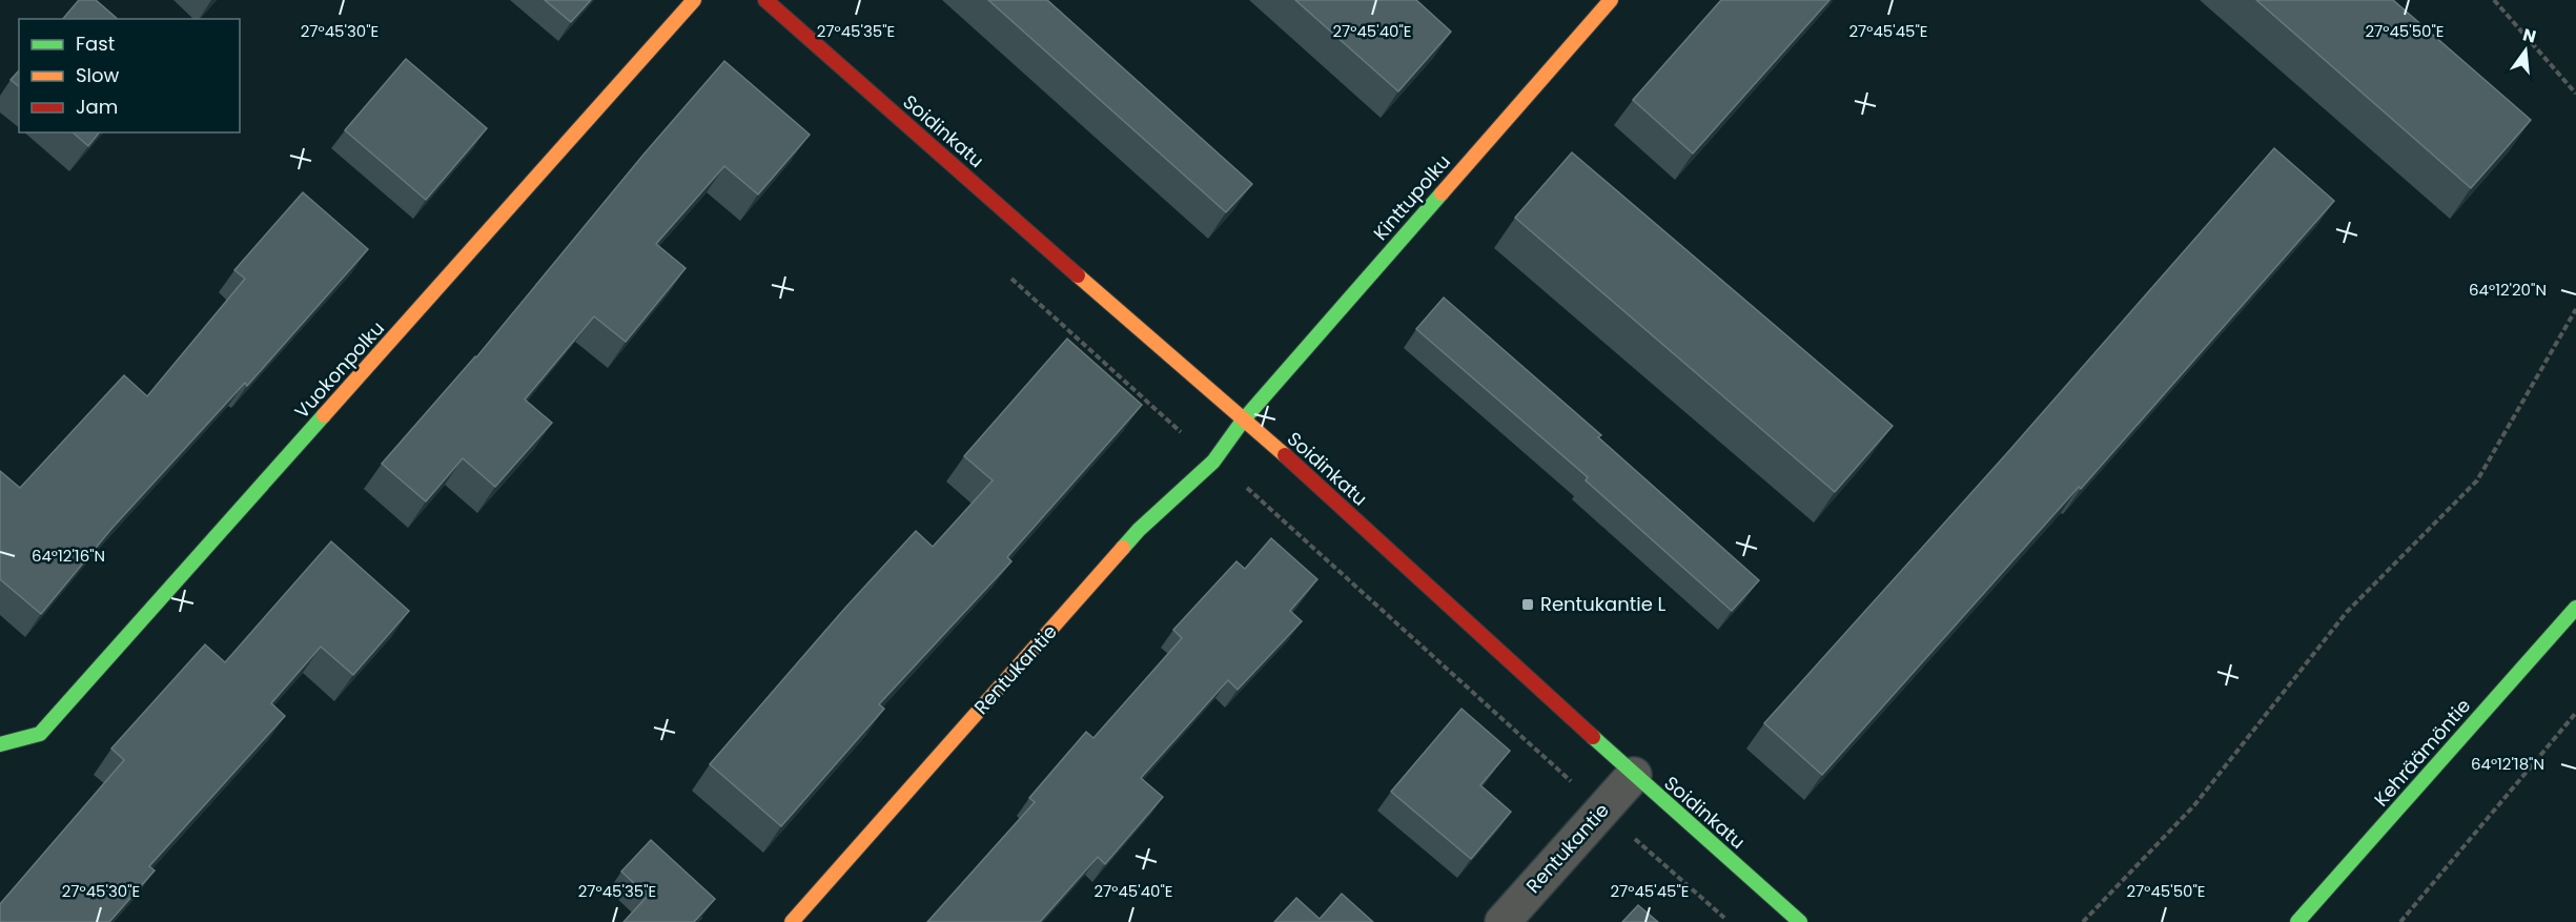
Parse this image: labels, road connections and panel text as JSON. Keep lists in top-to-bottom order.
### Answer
{
  "streets": {
    "street": [
      "Soidinkatu",
      "Kinttupolku",
      "Vuokonpolku",
      "Rentukantie",
      "Kehräämöntie"
    ]
  },
  "crossings": [
    ["Soidinkatu", "Kinttupolku"],
    ["Soidinkatu", "Rentukantie"],
    ["Kinttupolku", "Rentukantie"]
  ],
  "places": {
    "transit": ["Rentukantie L"]
  },
  "legend": ["Fast", "Slow", "Jam"],
  "north": "top",
  "coordinates": [
    "27°45'30\"E",
    "27°45'35\"E",
    "27°45'40\"E",
    "27°45'45\"E",
    "27°45'50\"E",
    "64°12'20\"N",
    "64°12'16\"N",
    "64°12'18\"N"
  ]
}
